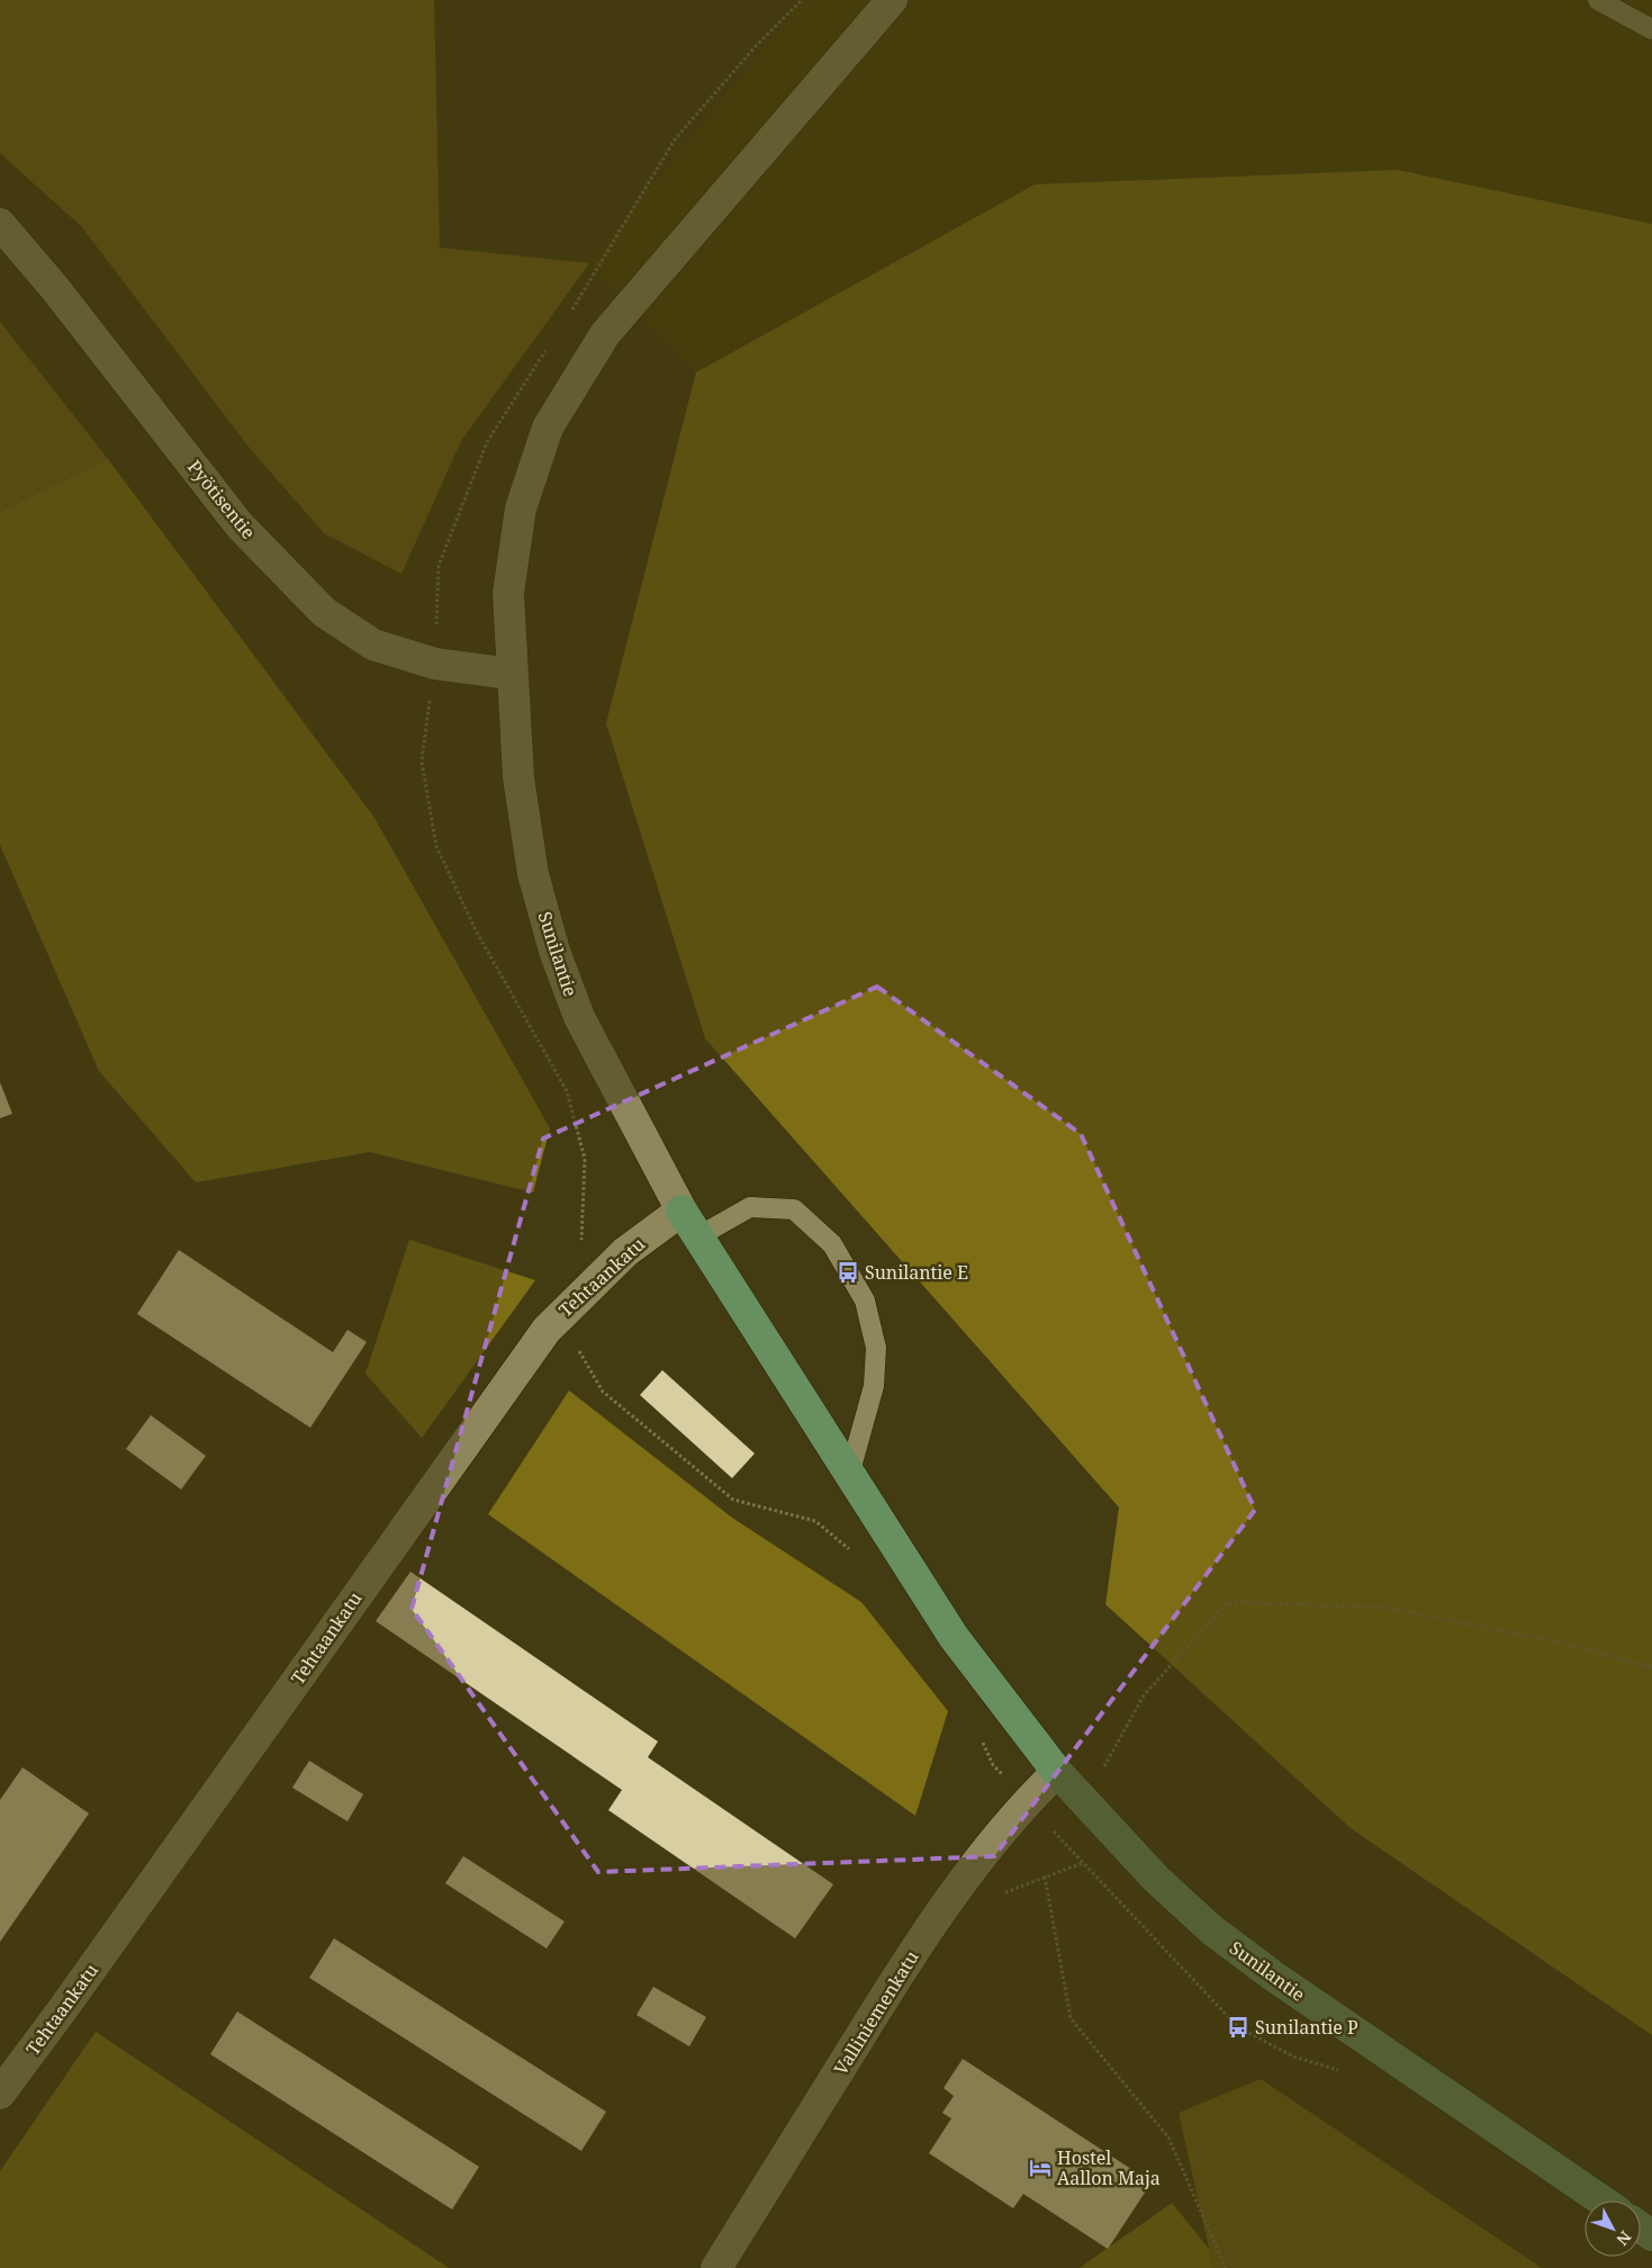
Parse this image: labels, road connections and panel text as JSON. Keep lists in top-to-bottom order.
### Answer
{
  "streets": {
    "street": [
      "Pyötisentie",
      "Sunilantie",
      "Tehtaankatu",
      "Valliniemenkatu"
    ]
  },
  "crossings": [
    ["Pyötisentie", "Sunilantie"],
    ["Sunilantie", "Tehtaankatu"],
    ["Sunilantie", "Valliniemenkatu"]
  ],
  "places": {
    "bus stop": ["Sunilantie E", "Sunilantie P"],
    "hotel": ["Hostel Aallon Maja"]
  },
  "north": "bottom right"
}
